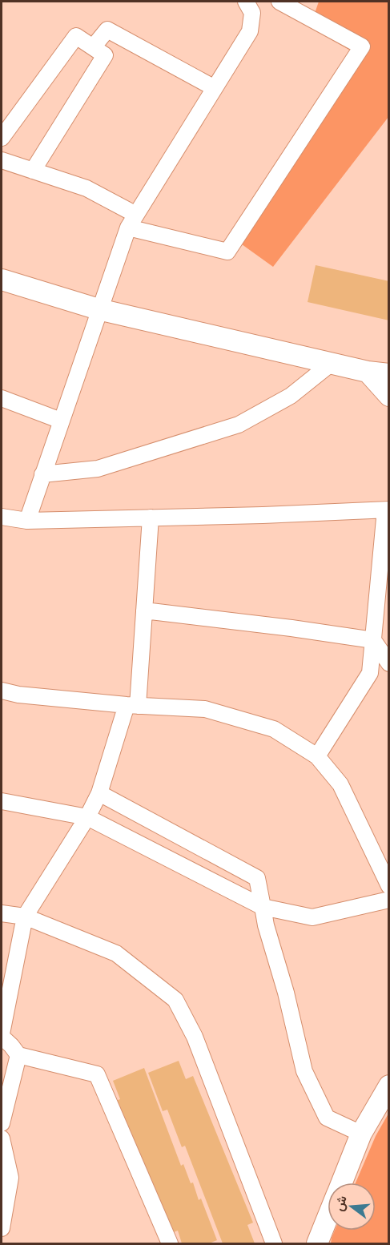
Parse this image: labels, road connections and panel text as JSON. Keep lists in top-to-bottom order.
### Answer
{
  "north": "left"
}
